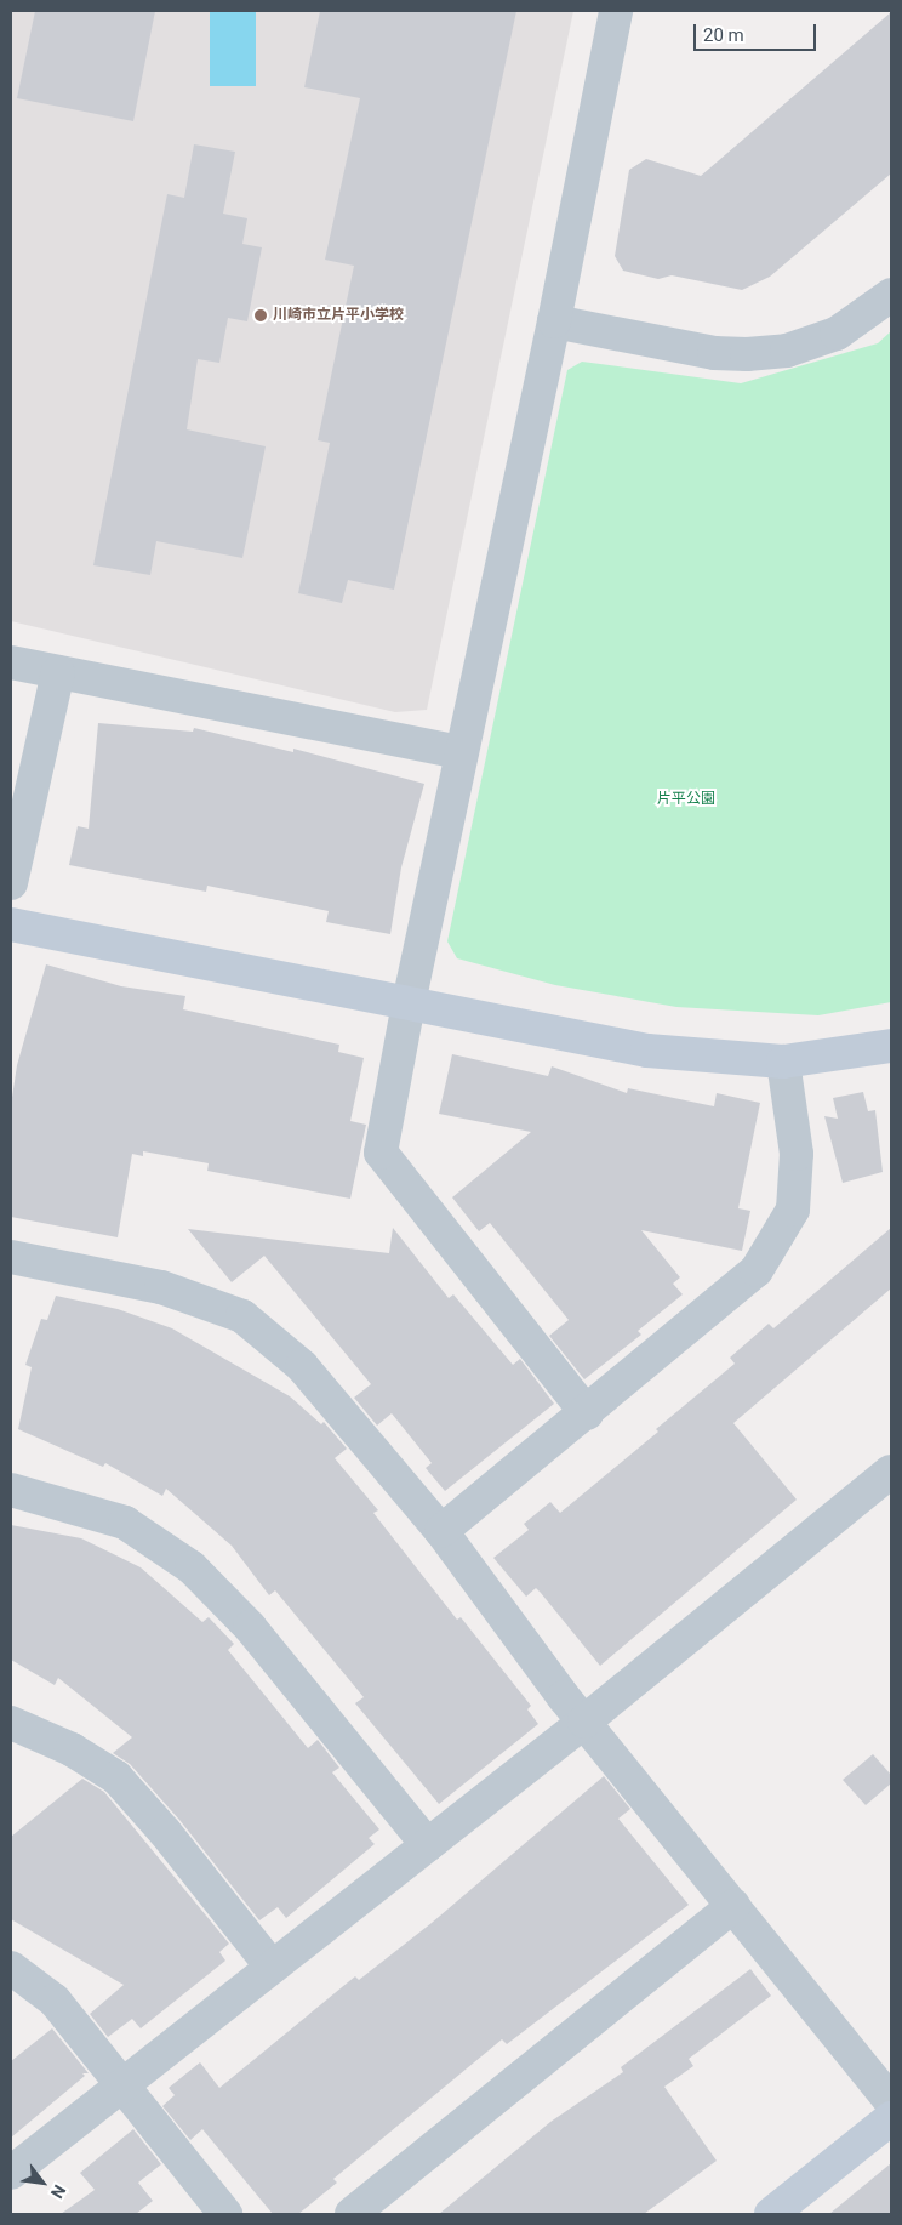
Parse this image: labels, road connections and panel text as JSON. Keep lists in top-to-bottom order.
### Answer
{
  "parks": ["片平公園"],
  "places": ["川崎市立片平小学校"],
  "scale_bar": "20 m",
  "north": "bottom right"
}
